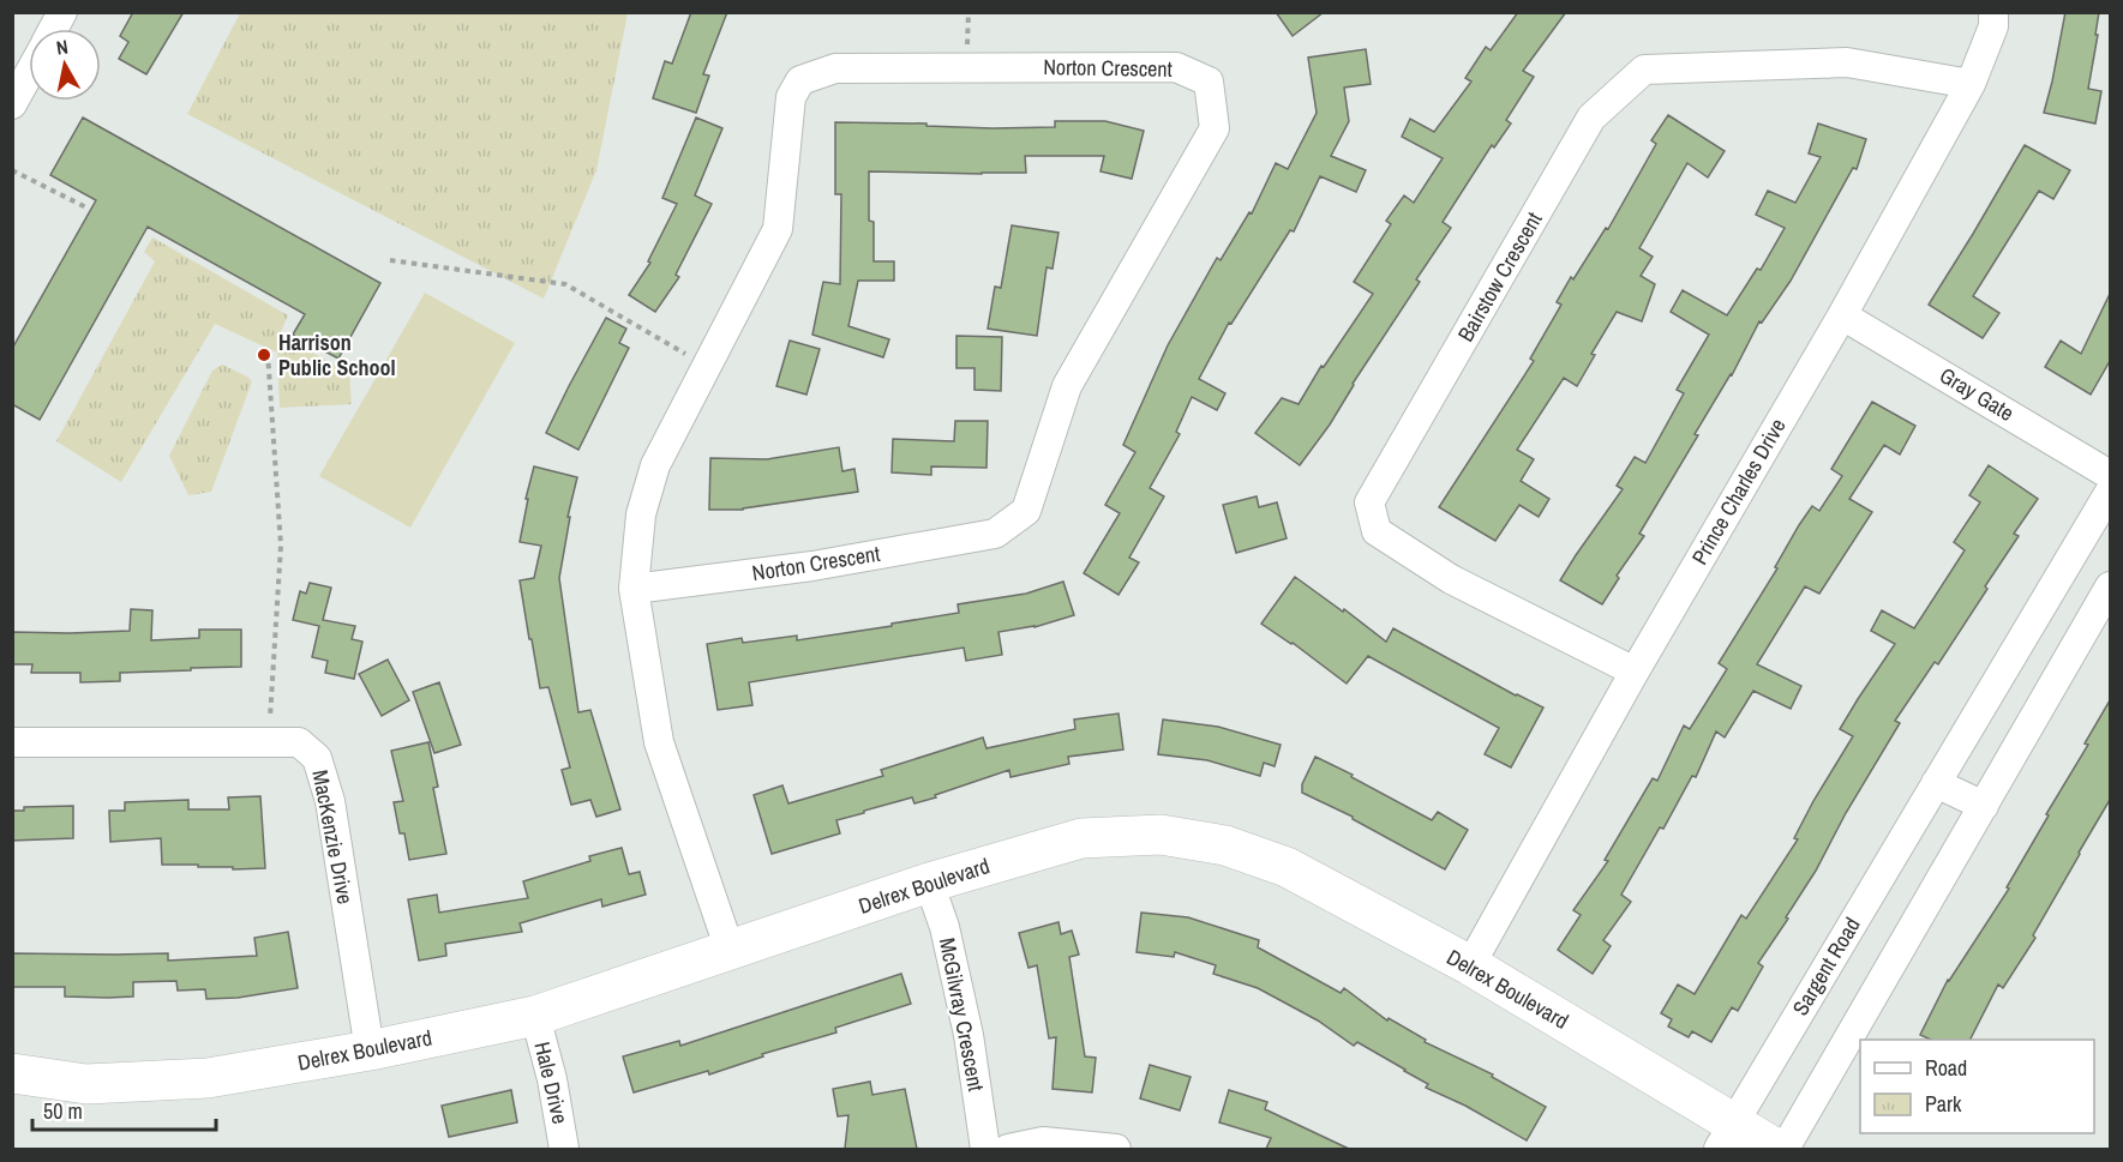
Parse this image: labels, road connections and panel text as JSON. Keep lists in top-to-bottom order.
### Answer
{
  "streets": {
    "street": [
      "Norton Crescent",
      "Bairstow Crescent",
      "Gray Gate",
      "Prince Charles Drive",
      "MacKenzie Drive",
      "Delrex Boulevard",
      "Sargent Road",
      "McGilvray Crescent",
      "Hale Drive"
    ]
  },
  "crossings": [
    ["Norton Crescent", "Delrex Boulevard"],
    ["Bairstow Crescent", "Prince Charles Drive"],
    ["Gray Gate", "Prince Charles Drive"],
    ["Prince Charles Drive", "Delrex Boulevard"],
    ["MacKenzie Drive", "Delrex Boulevard"],
    ["Delrex Boulevard", "Sargent Road"],
    ["Delrex Boulevard", "McGilvray Crescent"],
    ["Delrex Boulevard", "Hale Drive"]
  ],
  "places": ["Harrison Public School"],
  "legend": ["Road", "Park"],
  "scale_bar": "50 m",
  "north": "top"
}
